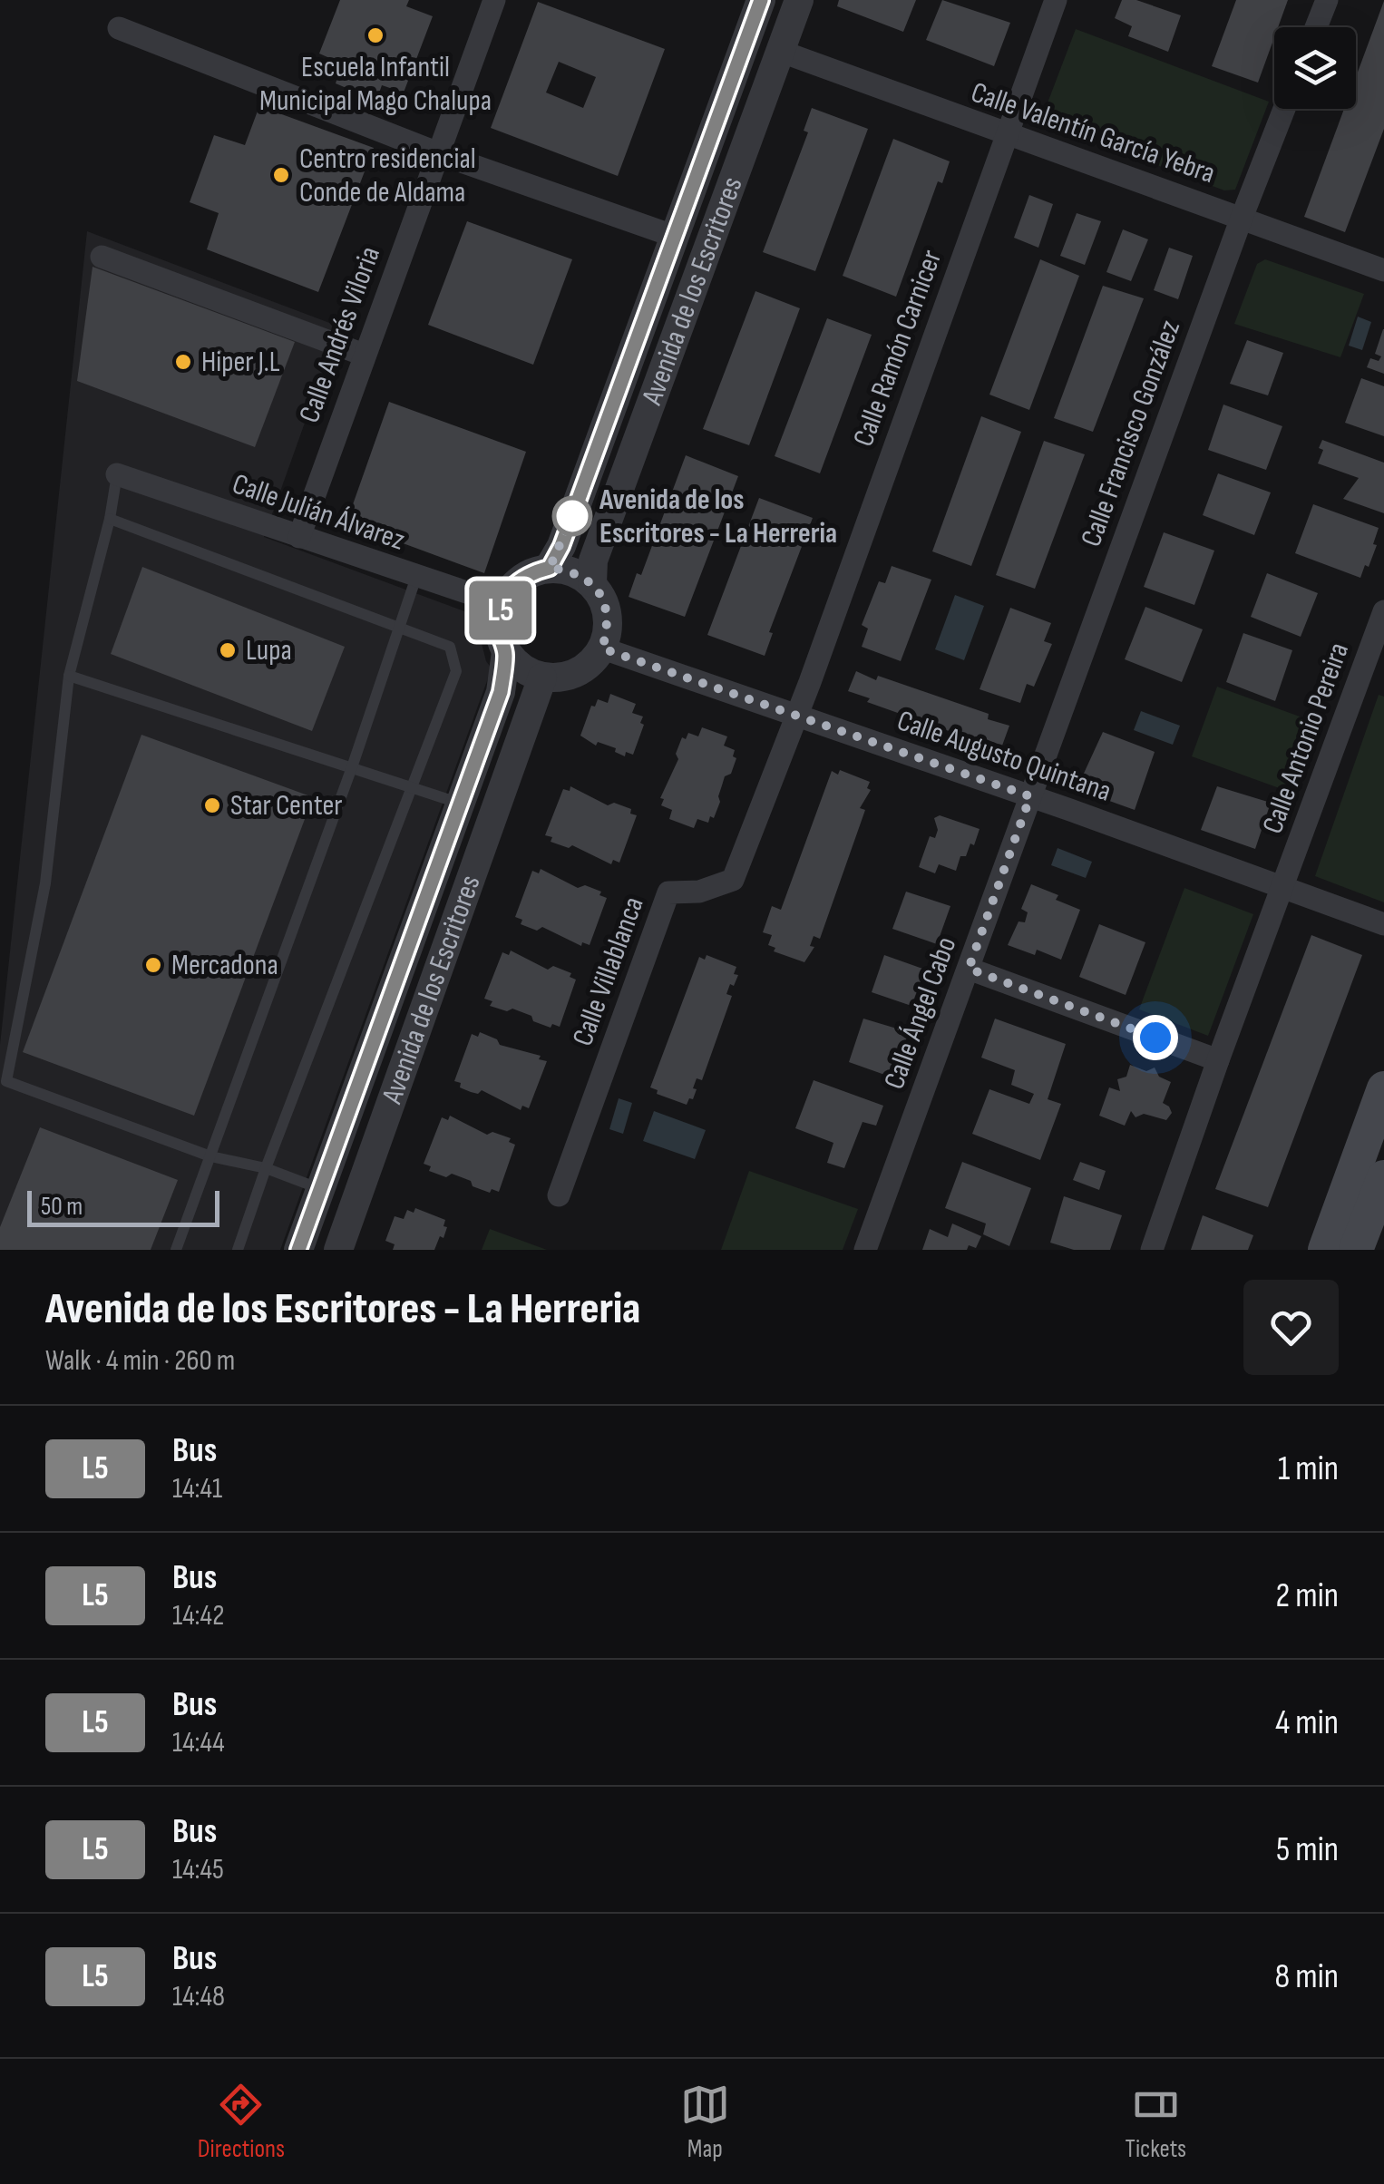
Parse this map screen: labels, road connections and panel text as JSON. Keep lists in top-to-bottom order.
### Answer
{
  "streets": {
    "street": [
      "Calle Valentín García Yebra",
      "Avenida de los Escritores",
      "Calle Andrés Viloria",
      "Calle Ramón Carnicer",
      "Calle Francisco González",
      "Calle Julián Álvarez",
      "Calle Antonio Pereira",
      "Calle Augusto Quintana",
      "Calle Villablanca",
      "Calle Ángel Cabo"
    ]
  },
  "crossings": [
    ["Calle Valentín García Yebra", "Avenida de los Escritores"],
    ["Calle Valentín García Yebra", "Calle Ramón Carnicer"],
    ["Calle Valentín García Yebra", "Calle Francisco González"],
    ["Avenida de los Escritores", "Calle Julián Álvarez"],
    ["Avenida de los Escritores", "Calle Augusto Quintana"],
    ["Calle Andrés Viloria", "Calle Julián Álvarez"],
    ["Calle Ramón Carnicer", "Calle Augusto Quintana"],
    ["Calle Ramón Carnicer", "Calle Villablanca"],
    ["Calle Francisco González", "Calle Augusto Quintana"],
    ["Calle Francisco González", "Calle Ángel Cabo"],
    ["Calle Julián Álvarez", "Calle Augusto Quintana"],
    ["Calle Antonio Pereira", "Calle Augusto Quintana"],
    ["Calle Augusto Quintana", "Calle Villablanca"],
    ["Calle Augusto Quintana", "Calle Ángel Cabo"]
  ],
  "places": [
    "Escuela Infantil Municipal Mago Chalupa",
    "Centro residencial Conde de Aldama",
    "Hiper J.L",
    "Avenida de los Escritores - La Herreria",
    "Lupa",
    "Star Center",
    "Mercadona"
  ],
  "lines": ["bus line L5"],
  "scale_bar": "50 m",
  "page": {
    "on_map": "L5",
    "scale": "50 m",
    "heading": ["Avenida de los Escritores - La Herreria", "Walk · 4 min · 260 m"],
    "list": [
      {
        "mark": "L5",
        "name": "Bus",
        "note": "14:41",
        "value": "1 min"
      },
      {
        "mark": "L5",
        "name": "Bus",
        "note": "14:42",
        "value": "2 min"
      },
      {
        "mark": "L5",
        "name": "Bus",
        "note": "14:44",
        "value": "4 min"
      },
      {
        "mark": "L5",
        "name": "Bus",
        "note": "14:45",
        "value": "5 min"
      },
      {
        "mark": "L5",
        "name": "Bus",
        "note": "14:48",
        "value": "8 min"
      }
    ],
    "tabs": ["Directions", "Map", "Tickets"]
  }
}
